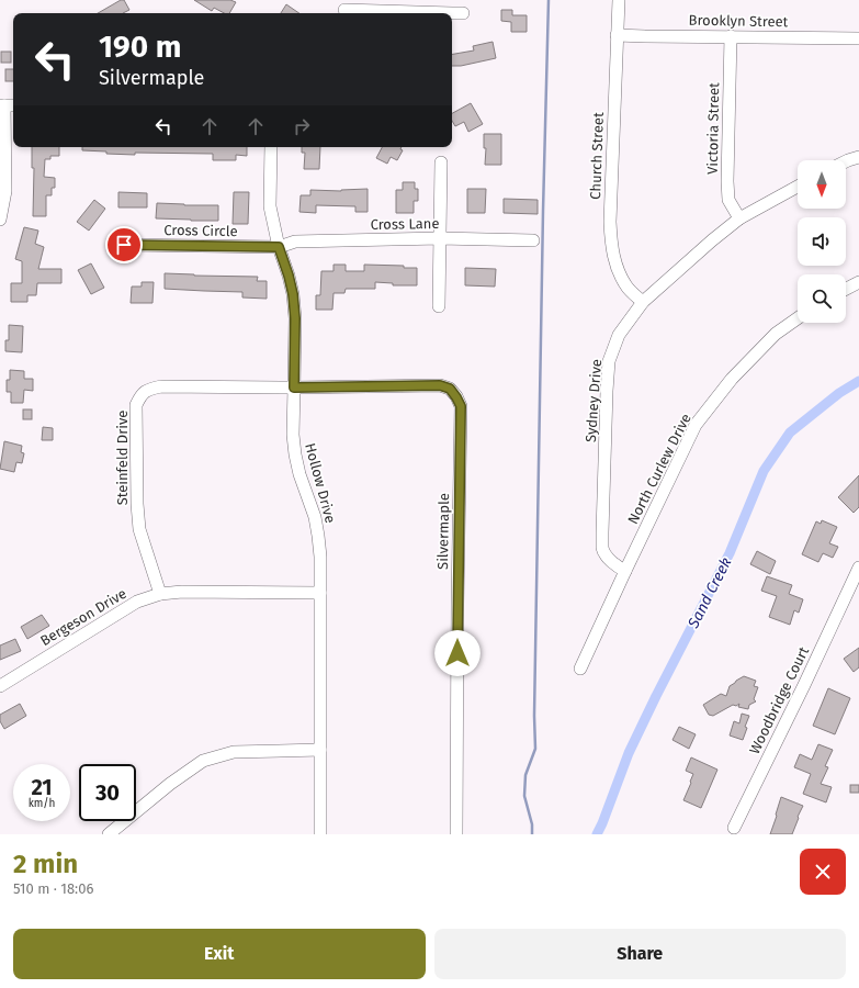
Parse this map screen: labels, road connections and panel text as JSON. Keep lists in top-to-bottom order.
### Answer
{
  "streets": {
    "street": [
      "Brooklyn Street",
      "Victoria Street",
      "Church Street",
      "Cross Lane",
      "Cross Circle",
      "Sydney Drive",
      "Steinfeld Drive",
      "North Curlew Drive",
      "Hollow Drive",
      "Silvermaple",
      "Bergeson Drive",
      "Woodbridge Court"
    ]
  },
  "crossings": [
    ["Brooklyn Street", "Victoria Street"],
    ["Brooklyn Street", "Church Street"],
    ["Victoria Street", "Sydney Drive"],
    ["Church Street", "Sydney Drive"],
    ["Cross Lane", "Cross Circle"],
    ["Cross Lane", "Hollow Drive"],
    ["Cross Circle", "Hollow Drive"],
    ["Sydney Drive", "North Curlew Drive"],
    ["Steinfeld Drive", "Hollow Drive"],
    ["Steinfeld Drive", "Silvermaple"],
    ["Steinfeld Drive", "Bergeson Drive"],
    ["Hollow Drive", "Silvermaple"],
    ["Hollow Drive", "Bergeson Drive"]
  ],
  "water": ["Sand Creek"],
  "north": "bottom",
  "page": {
    "turn": ["190 m", "Silvermaple"],
    "speed": "21 km/h",
    "limit": "30",
    "heading": ["2 min", "510 m · 18:06"],
    "buttons": ["Exit", "Share"]
  }
}
